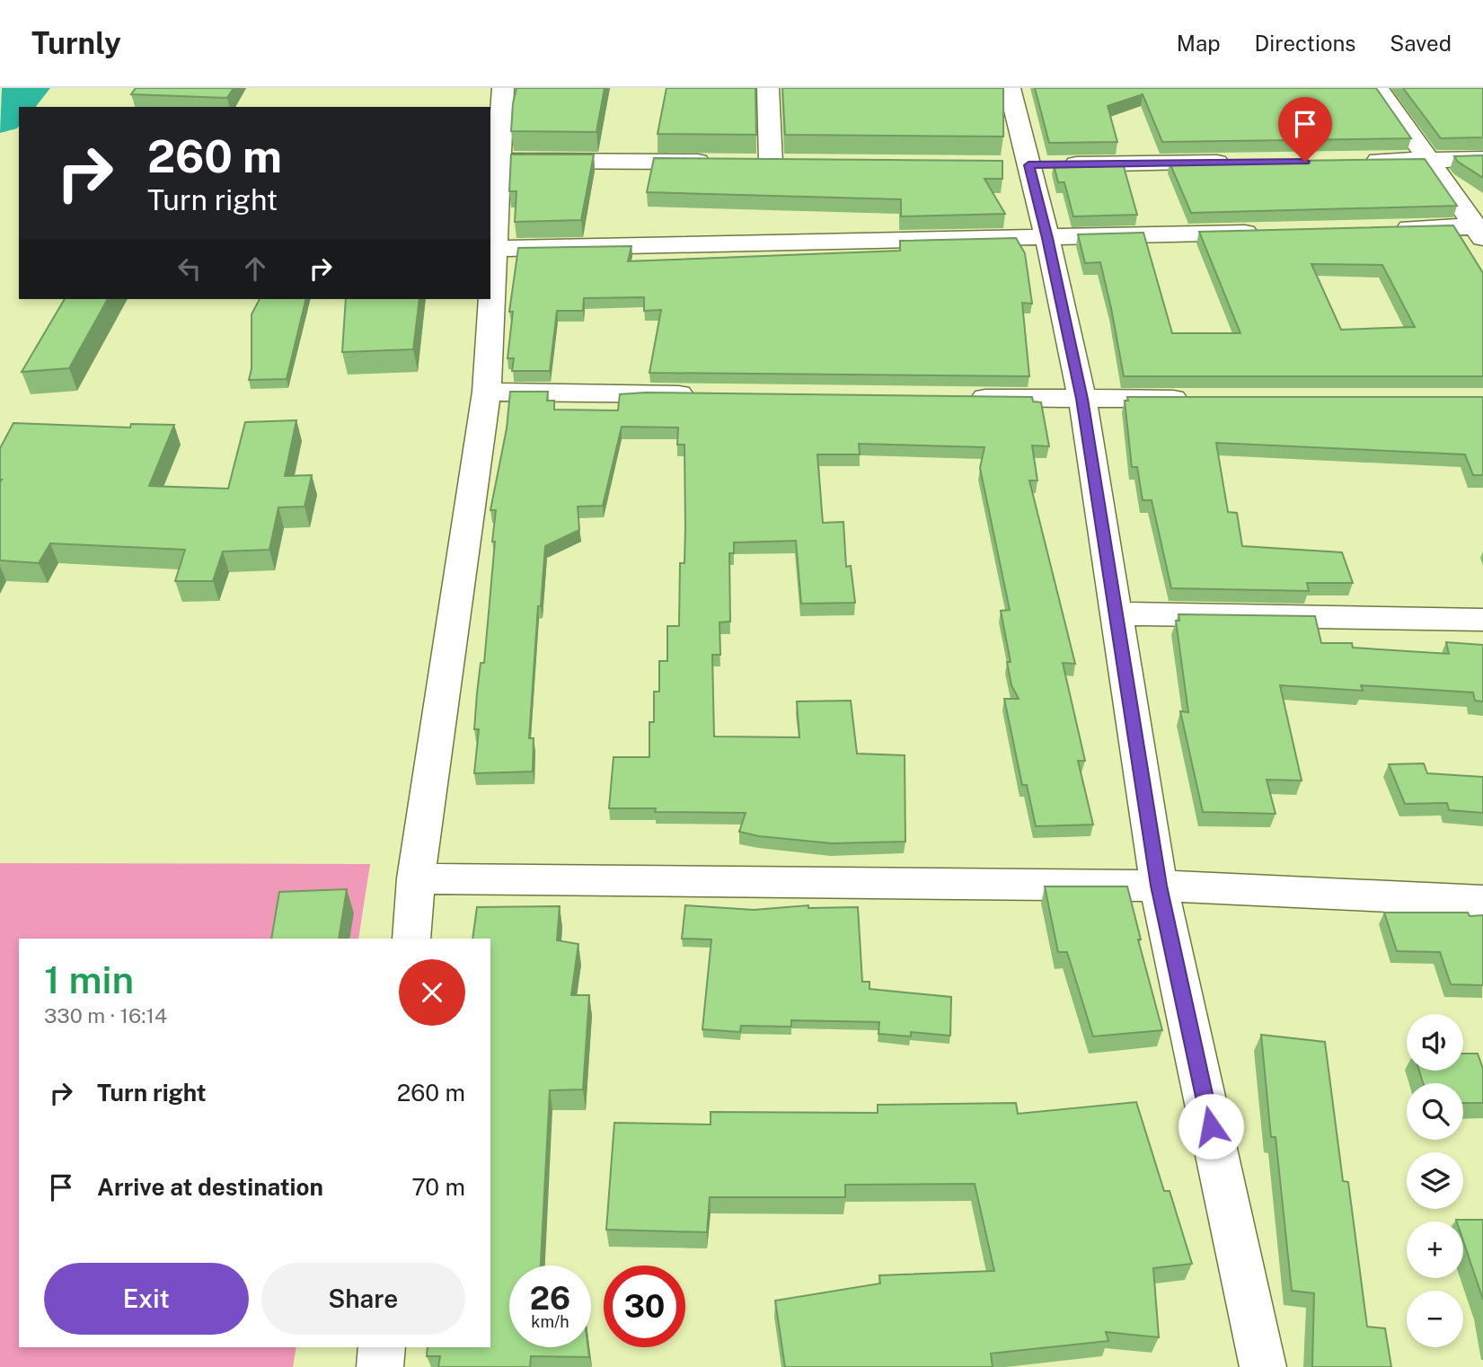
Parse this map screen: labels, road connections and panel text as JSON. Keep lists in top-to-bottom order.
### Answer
{
  "page": {
    "header": "Turnly",
    "nav": ["Map", "Directions", "Saved"],
    "turn": ["260 m", "Turn right"],
    "heading": ["1 min", "330 m · 16:14"],
    "map_buttons": ["+", "−"],
    "list": [
      {
        "name": "Turn right",
        "value": "260 m"
      },
      {
        "name": "Arrive at destination",
        "value": "70 m"
      }
    ],
    "buttons": ["Exit", "Share"],
    "speed": "26 km/h",
    "limit": "30"
  }
}
